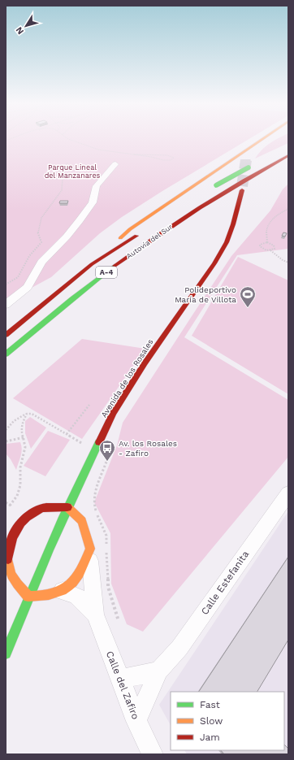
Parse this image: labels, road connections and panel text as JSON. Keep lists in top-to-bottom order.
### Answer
{
  "streets": {
    "main road": ["Autovía del Sur", "A-4", "Avenida de los Rosales"],
    "street": ["Calle Estefanita", "Calle del Zafiro"]
  },
  "crossings": [
    ["Calle Estefanita", "Calle del Zafiro"]
  ],
  "parks": ["Parque Lineal del Manzanares"],
  "places": {
    "sports": ["Polideportivo María de Villota"],
    "bus stop": ["Av. los Rosales - Zafiro"]
  },
  "legend": ["Fast", "Slow", "Jam"],
  "north": "bottom left"
}
